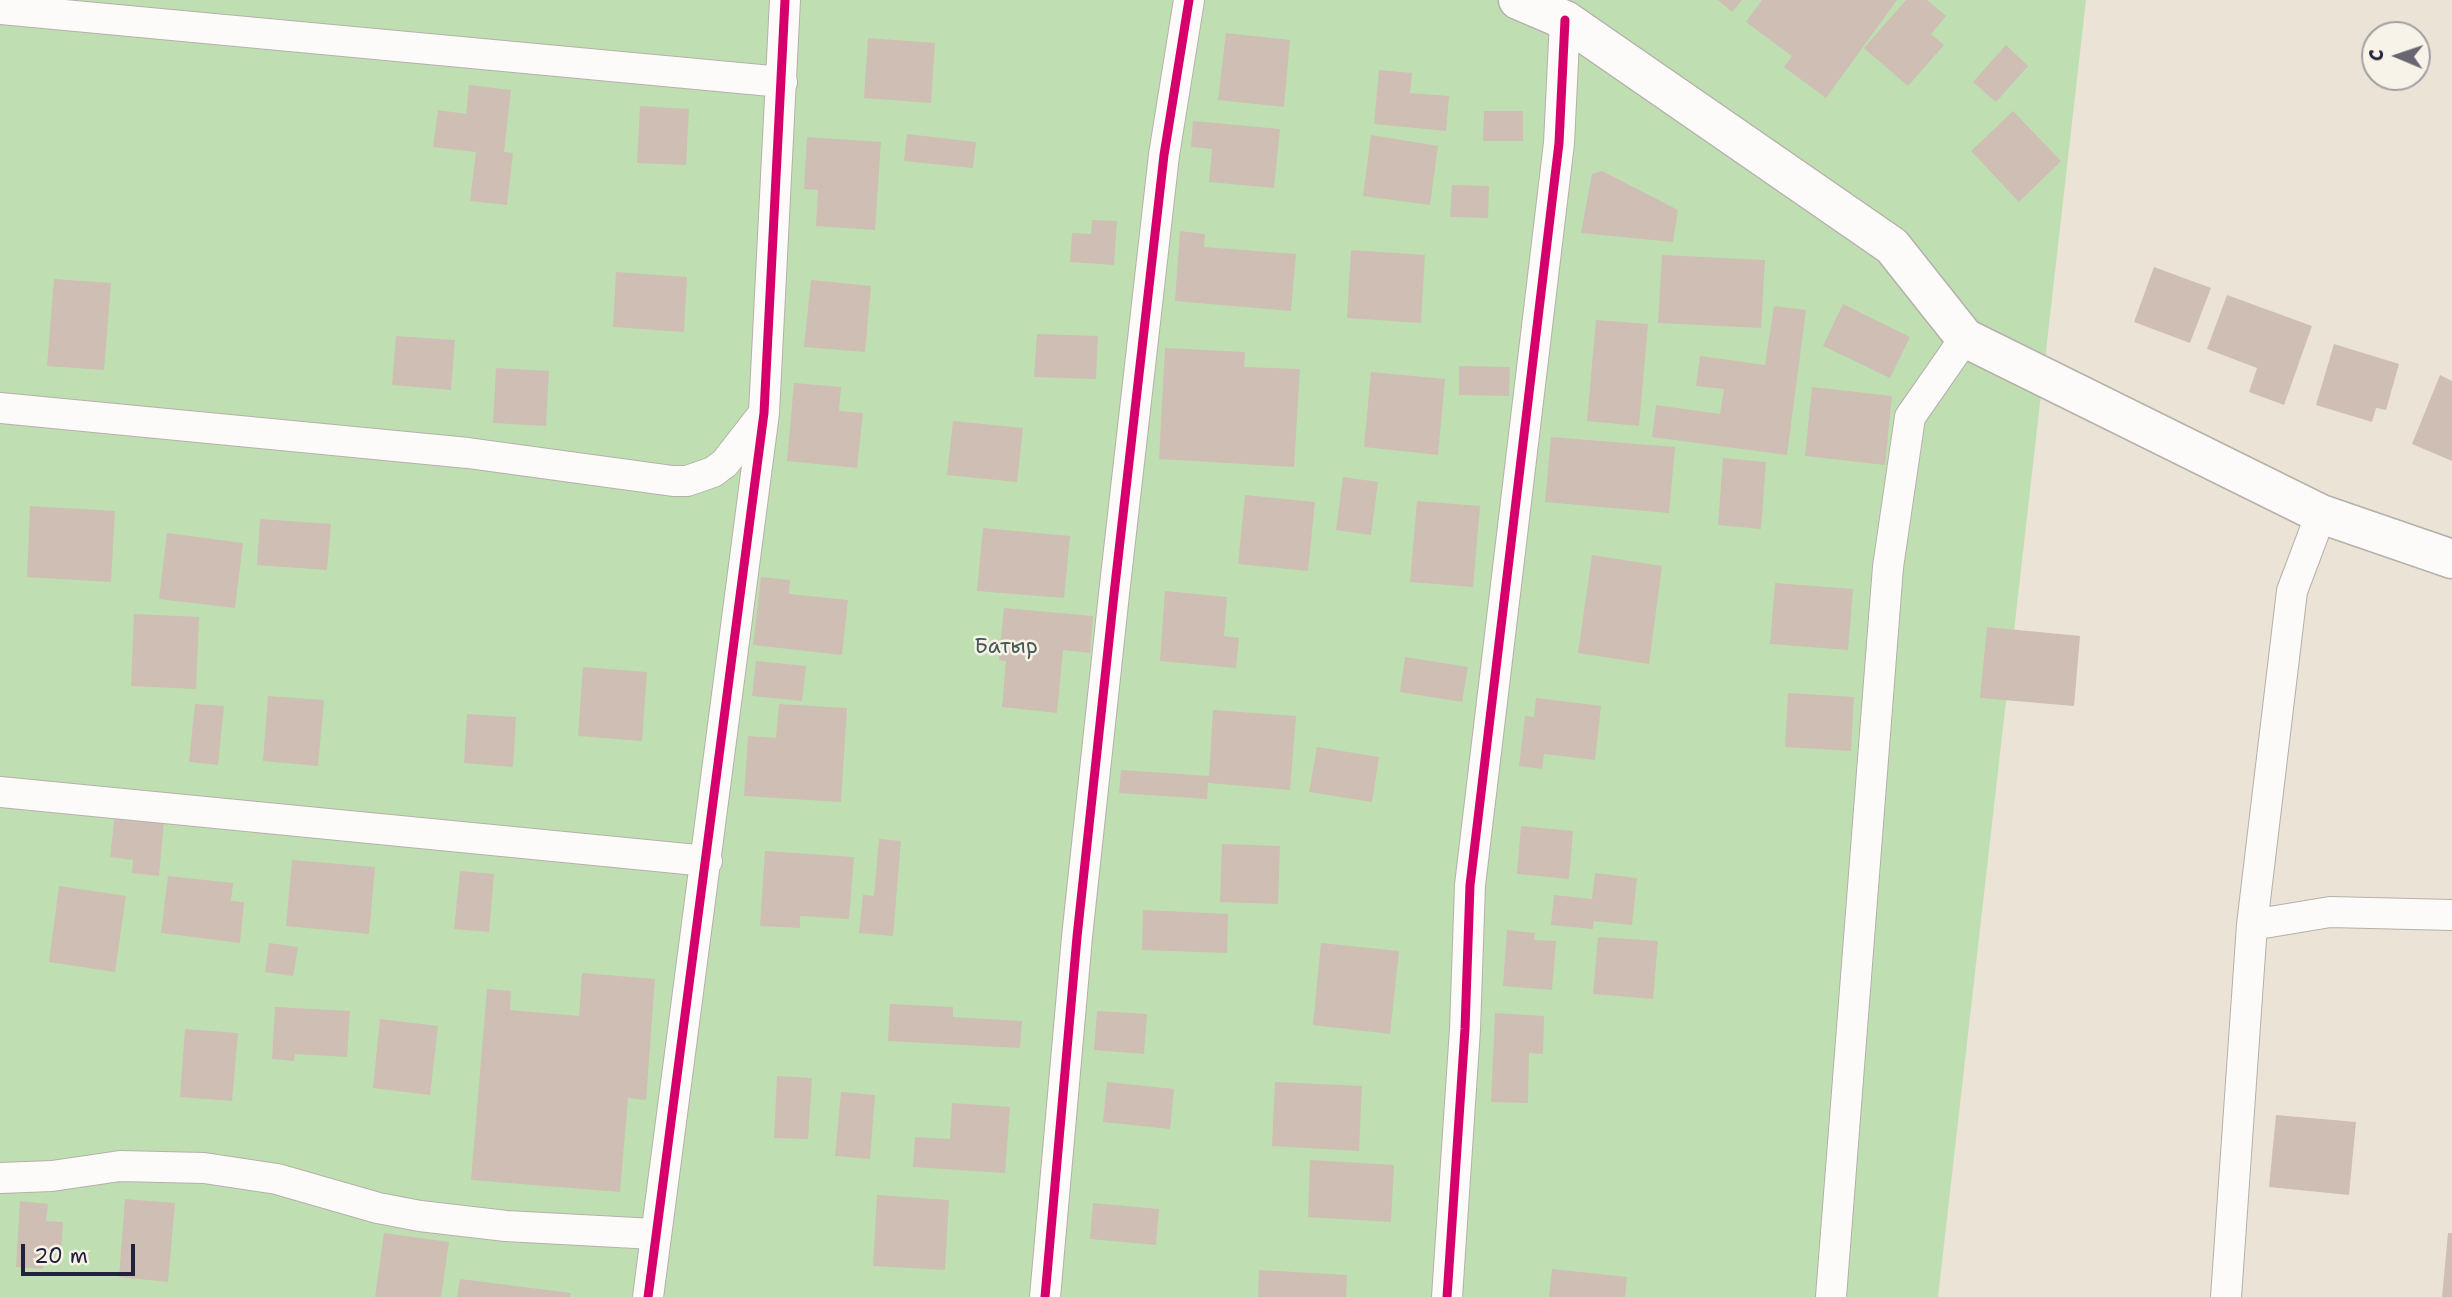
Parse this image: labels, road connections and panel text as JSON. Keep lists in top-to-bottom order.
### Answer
{
  "parks": ["Батыр"],
  "scale_bar": "20 m",
  "north": "left"
}
